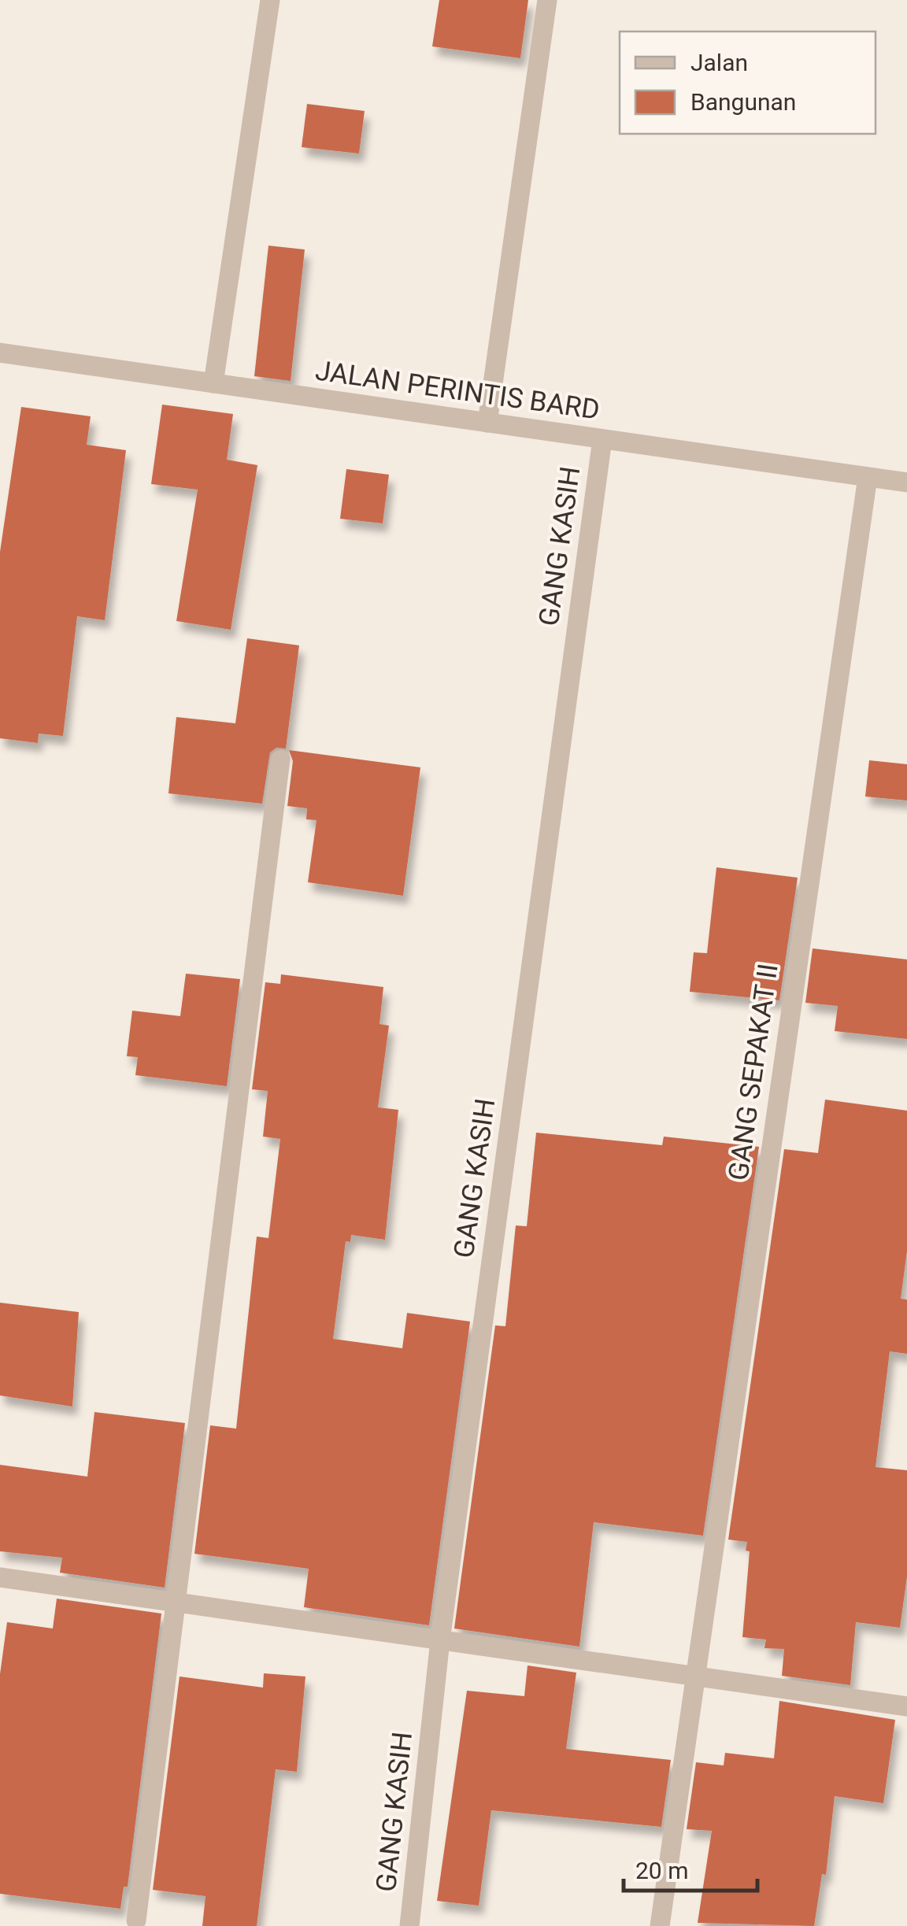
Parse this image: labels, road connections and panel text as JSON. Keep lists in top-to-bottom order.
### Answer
{
  "streets": {
    "street": ["JALAN PERINTIS BARD", "GANG KASIH", "GANG SEPAKAT II"]
  },
  "crossings": [
    ["JALAN PERINTIS BARD", "GANG KASIH"],
    ["JALAN PERINTIS BARD", "GANG SEPAKAT II"]
  ],
  "legend": ["Jalan", "Bangunan"],
  "scale_bar": "20 m"
}
